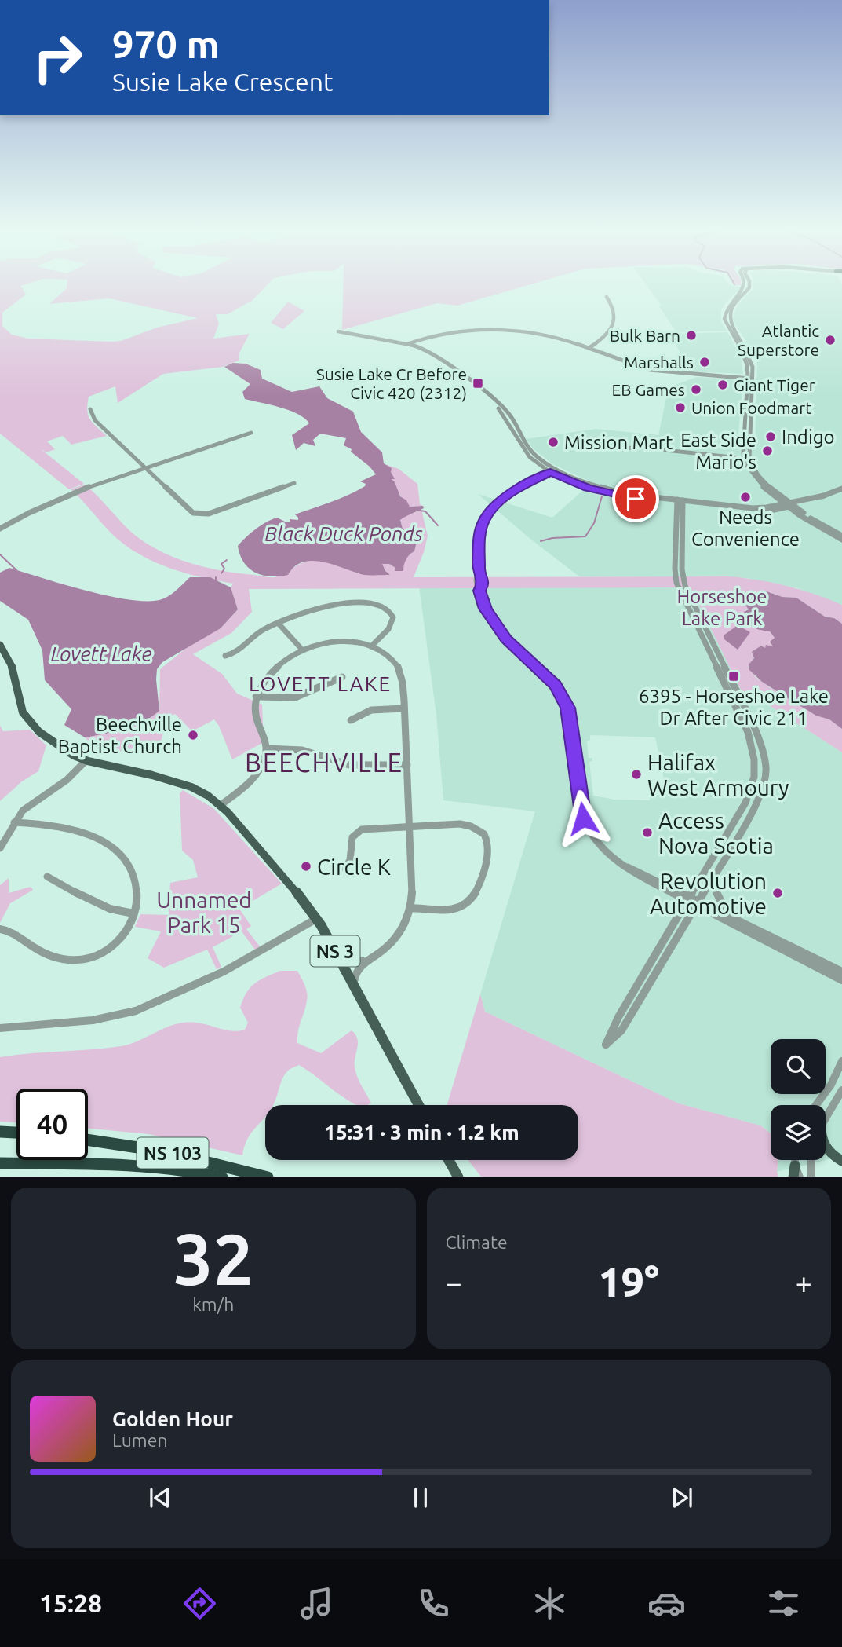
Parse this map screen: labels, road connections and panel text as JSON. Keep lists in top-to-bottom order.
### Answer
{
  "streets": {
    "highway": ["NS 103"],
    "main road": ["NS 3"]
  },
  "districts": ["LOVETT LAKE", "BEECHVILLE"],
  "water": ["Black Duck Ponds", "Lovett Lake"],
  "parks": ["Horseshoe Lake Park", "Unnamed Park 15"],
  "places": {
    "other": [
      "Bulk Barn",
      "Atlantic Superstore",
      "Marshalls",
      "Giant Tiger",
      "EB Games",
      "Union Foodmart",
      "Indigo",
      "Mission Mart",
      "East Side Mario's",
      "Needs Convenience",
      "Beechville Baptist Church",
      "Halifax West Armoury",
      "Access Nova Scotia",
      "Circle K",
      "Revolution Automotive"
    ],
    "transit": ["Susie Lake Cr Before Civic 420 (2312)", "6395 - Horseshoe Lake Dr After Civic 211"]
  },
  "page": {
    "turn": ["970 m", "Susie Lake Crescent"],
    "limit": "40",
    "trip": "15:31 · 3 min · 1.2 km",
    "tile": [
      ["32", "km/h"],
      "Climate"
    ],
    "heat": ["−", "19°", "+"],
    "song": ["Golden Hour", "Lumen"],
    "tabs": "15:28"
  }
}
